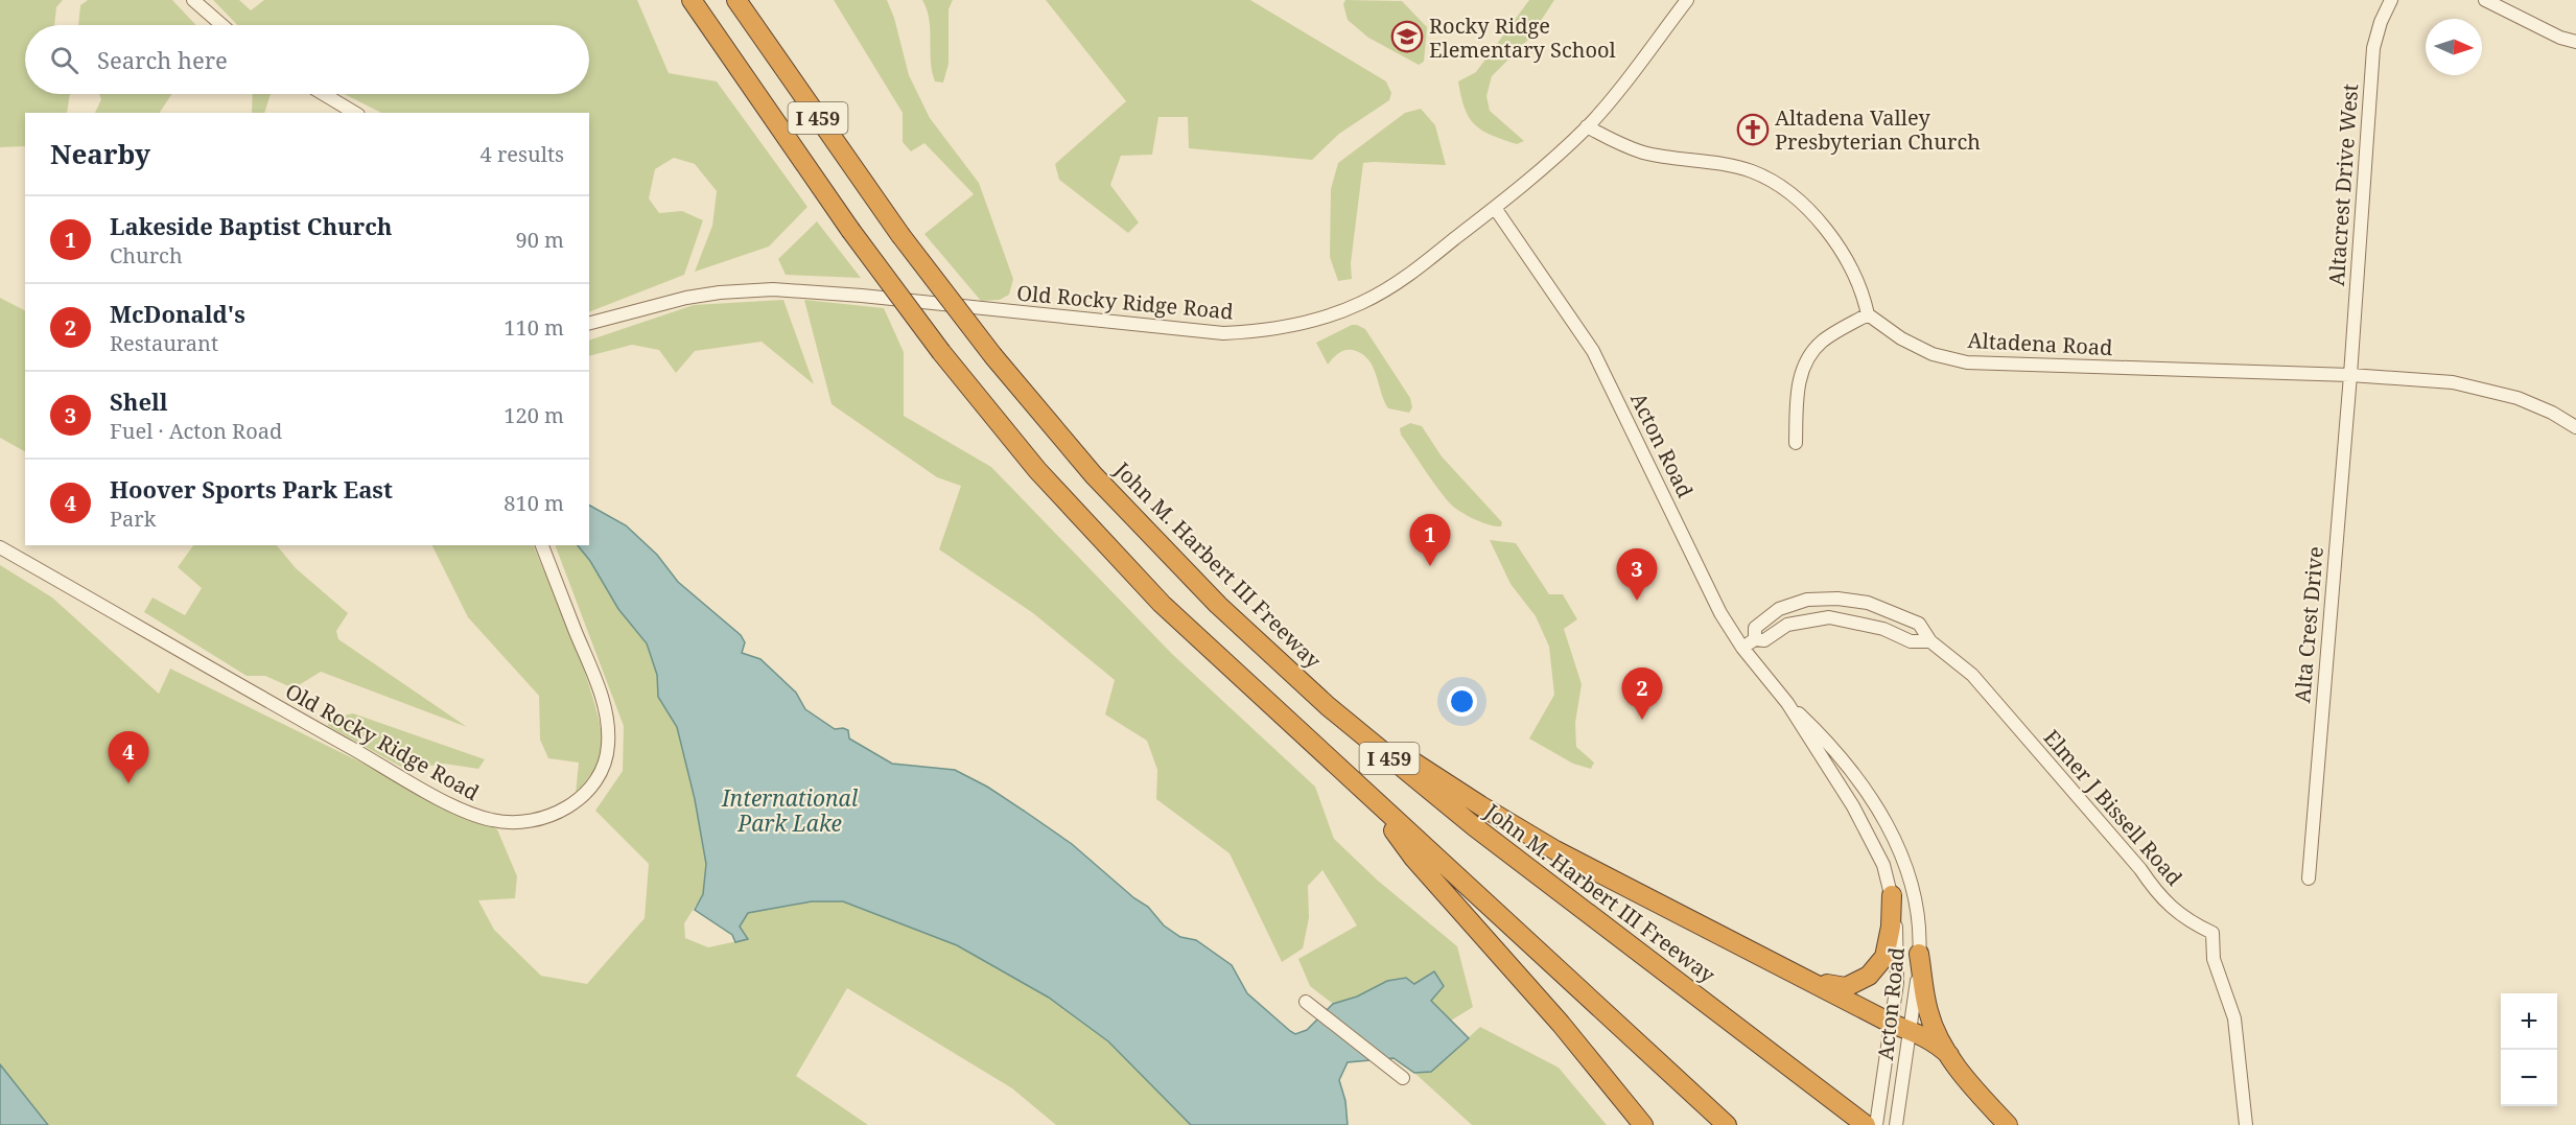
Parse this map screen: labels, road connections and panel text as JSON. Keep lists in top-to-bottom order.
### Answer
{
  "streets": {
    "highway": ["I 459", "John M. Harbert III Freeway"],
    "street": [
      "Altacrest Drive West",
      "Old Rocky Ridge Road",
      "Altadena Road",
      "Acton Road",
      "Alta Crest Drive",
      "Elmer J Bissell Road"
    ]
  },
  "crossings": [
    ["Altacrest Drive West", "Altadena Road"],
    ["Altacrest Drive West", "Alta Crest Drive"],
    ["Old Rocky Ridge Road", "Acton Road"],
    ["Altadena Road", "Alta Crest Drive"],
    ["Acton Road", "Elmer J Bissell Road"]
  ],
  "water": ["International Park Lake"],
  "places": {
    "school or university": ["Rocky Ridge Elementary School"],
    "church": ["Altadena Valley Presbyterian Church"]
  },
  "north": "right",
  "page": {
    "search": "Search here",
    "heading": ["Nearby", "4 results"],
    "list": [
      {
        "mark": "1",
        "name": "Lakeside Baptist Church",
        "note": "Church",
        "value": "90 m"
      },
      {
        "mark": "2",
        "name": "McDonald's",
        "note": "Restaurant",
        "value": "110 m"
      },
      {
        "mark": "3",
        "name": "Shell",
        "note": "Fuel · Acton Road",
        "value": "120 m"
      },
      {
        "mark": "4",
        "name": "Hoover Sports Park East",
        "note": "Park",
        "value": "810 m"
      }
    ],
    "pins": [
      "1",
      "3",
      "2",
      "4"
    ],
    "map_buttons": ["+", "−"]
  }
}
